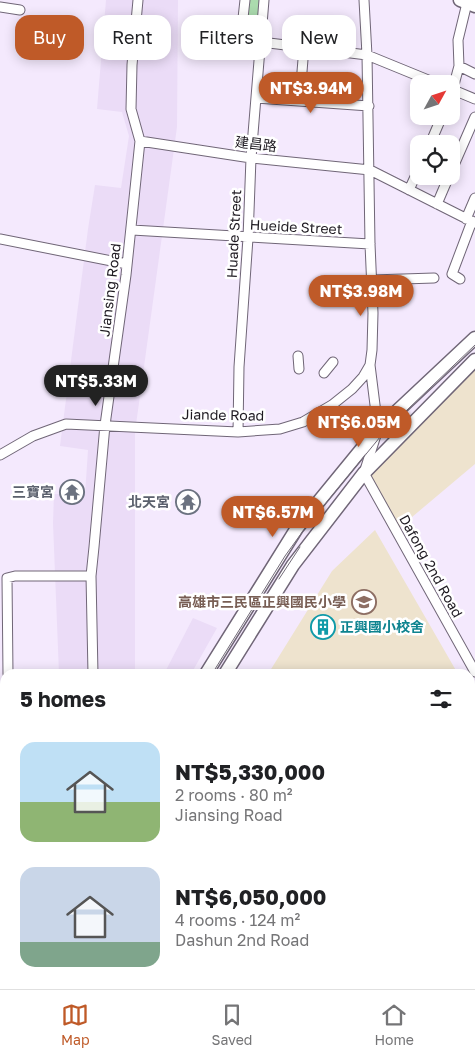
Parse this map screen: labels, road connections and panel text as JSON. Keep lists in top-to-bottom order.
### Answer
{
  "streets": {
    "street": [
      "建昌路",
      "Hueide Street",
      "Huade Street",
      "Jiansing Road",
      "Jiande Road",
      "Dafong 2nd Road"
    ]
  },
  "crossings": [
    ["建昌路", "Huade Street"],
    ["建昌路", "Jiansing Road"],
    ["Hueide Street", "Huade Street"],
    ["Hueide Street", "Jiansing Road"],
    ["Huade Street", "Jiande Road"],
    ["Jiansing Road", "Jiande Road"]
  ],
  "places": {
    "temple": ["三寶宮", "北天宮"],
    "school or university": ["高雄市三民區正興國民小學"],
    "building": ["正興國小校舍"]
  },
  "north": "top right",
  "page": {
    "chip": [
      "Buy",
      "Rent",
      "Filters",
      "New"
    ],
    "price": [
      "NT$3.94M",
      "NT$3.98M",
      "NT$5.33M",
      "NT$6.05M",
      "NT$6.57M"
    ],
    "heading": "5 homes",
    "list": [
      {
        "name": "NT$5,330,000",
        "note": "2 rooms · 80 m² · Jiansing Road"
      },
      {
        "name": "NT$6,050,000",
        "note": "4 rooms · 124 m² · Dashun 2nd Road"
      }
    ],
    "tabs": ["Map", "Saved", "Home"]
  }
}
